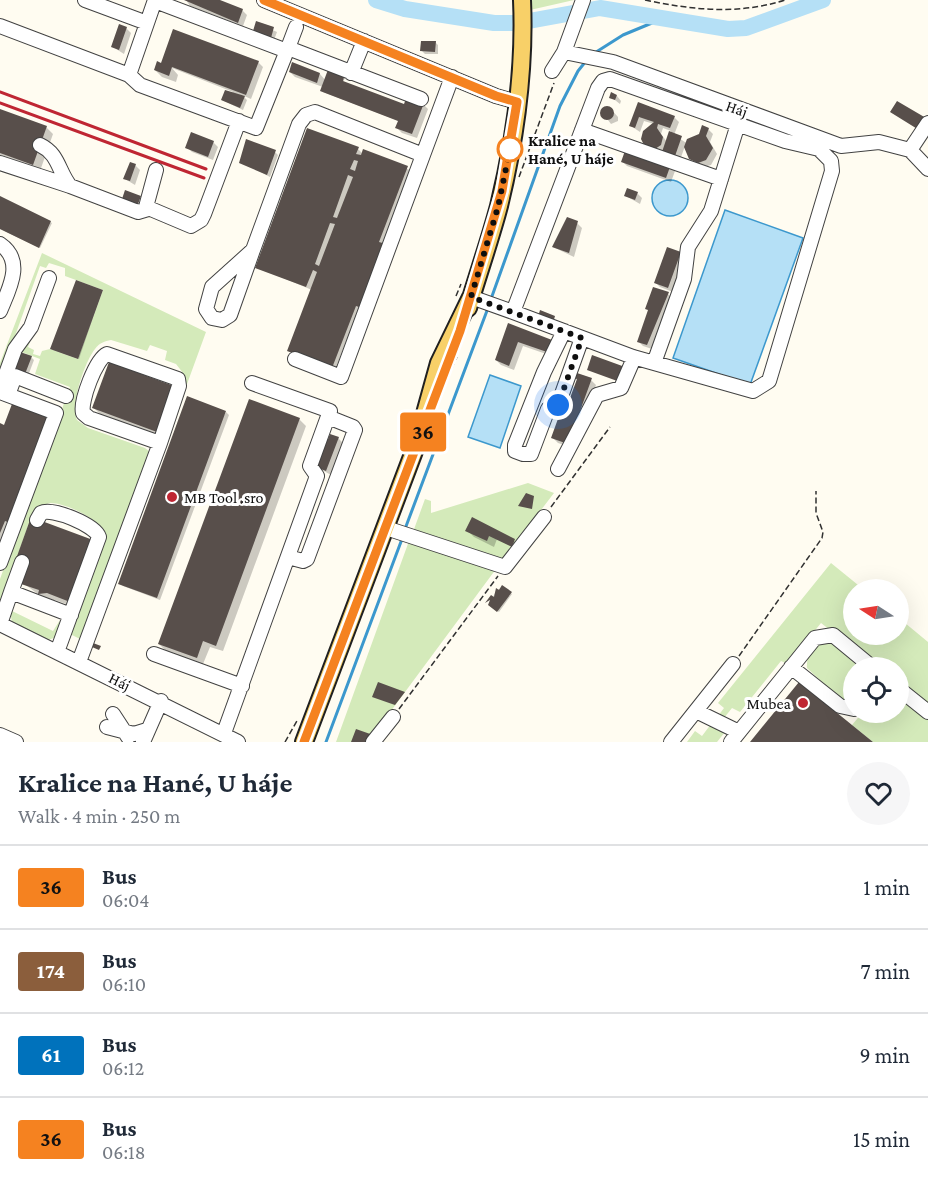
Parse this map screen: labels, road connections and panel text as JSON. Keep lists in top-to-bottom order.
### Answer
{
  "streets": {
    "street": ["Háj"]
  },
  "places": ["Kralice na Hané, U háje", "MB Tool .sro", "Mubea"],
  "lines": ["bus line 36"],
  "north": "left",
  "page": {
    "on_map": "36",
    "heading": ["Kralice na Hané, U háje", "Walk · 4 min · 250 m"],
    "list": [
      {
        "mark": "36",
        "name": "Bus",
        "note": "06:04",
        "value": "1 min"
      },
      {
        "mark": "174",
        "name": "Bus",
        "note": "06:10",
        "value": "7 min"
      },
      {
        "mark": "61",
        "name": "Bus",
        "note": "06:12",
        "value": "9 min"
      },
      {
        "mark": "36",
        "name": "Bus",
        "note": "06:18",
        "value": "15 min"
      }
    ]
  }
}
